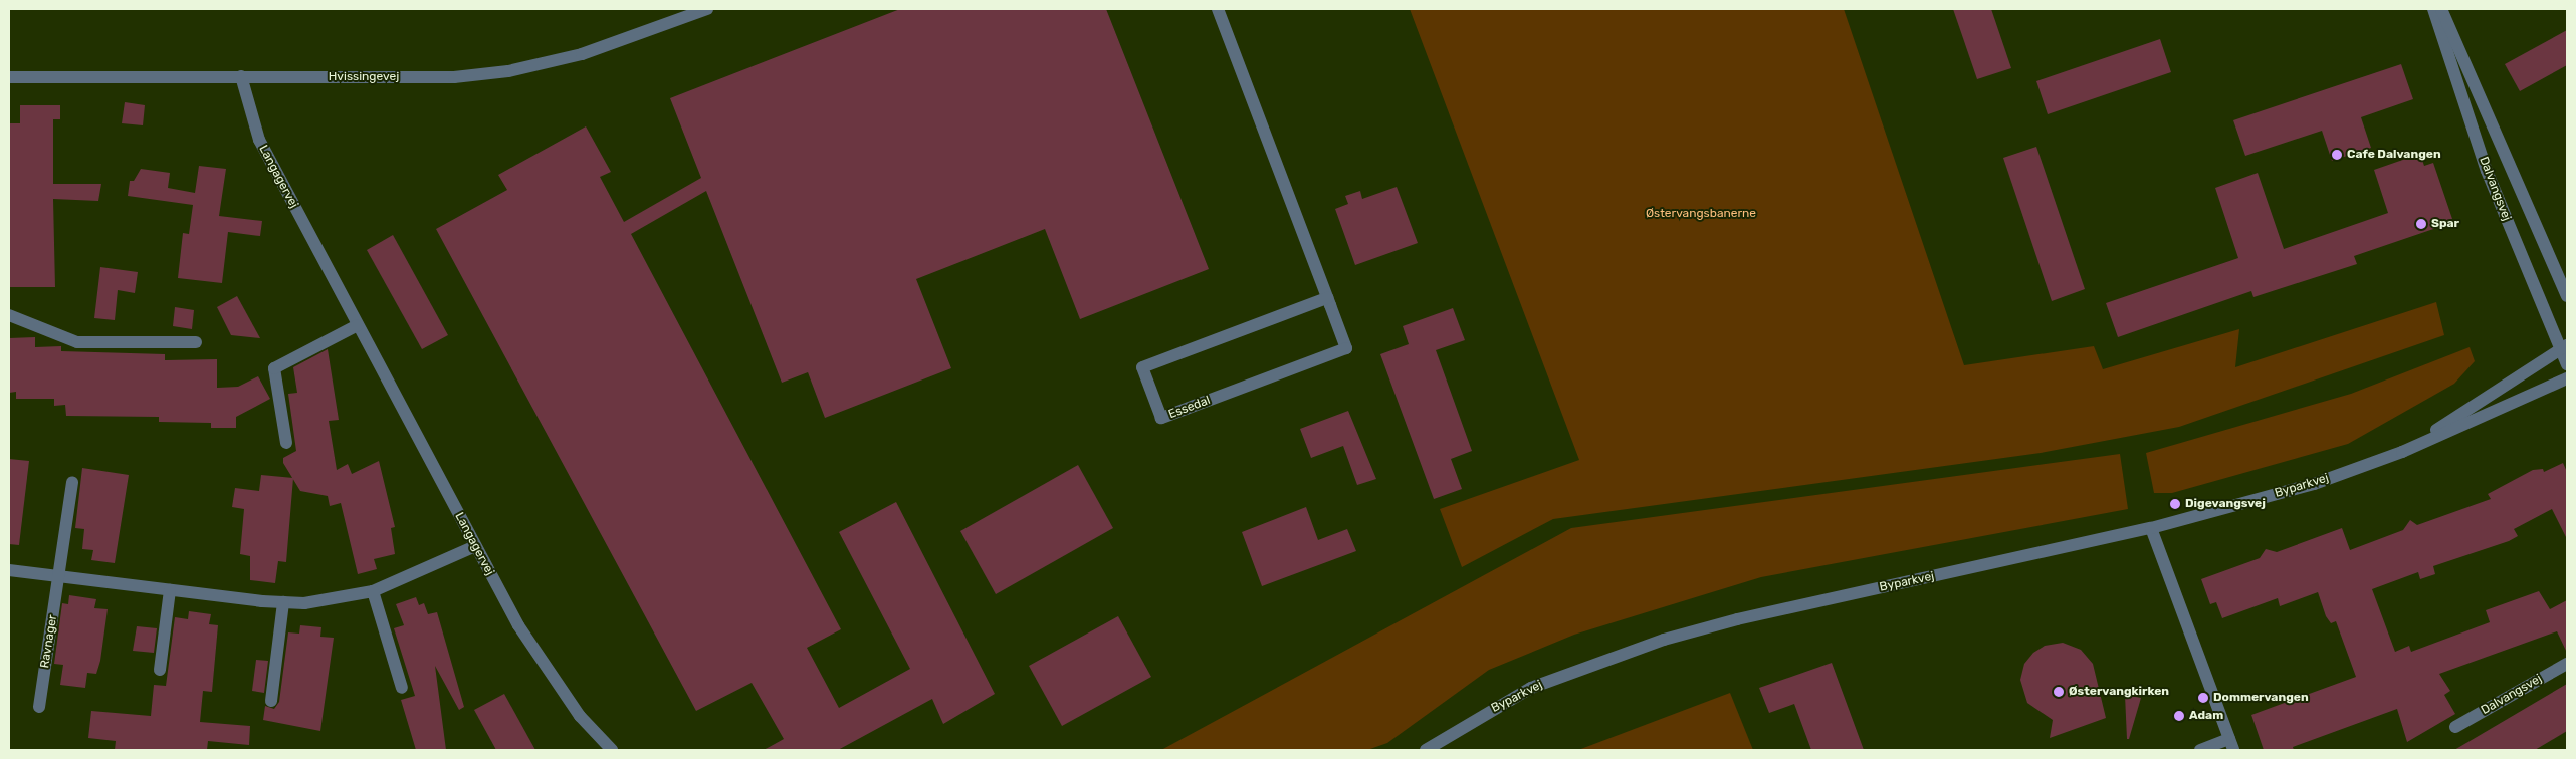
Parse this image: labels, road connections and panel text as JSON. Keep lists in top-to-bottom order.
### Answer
{
  "streets": {
    "street": [
      "Hvissingevej",
      "Langagervej",
      "Dalvangsvej",
      "Essedal",
      "Byparkvej",
      "Ravnager"
    ]
  },
  "crossings": [
    ["Hvissingevej", "Langagervej"],
    ["Dalvangsvej", "Byparkvej"]
  ],
  "parks": ["Østervangsbanerne"],
  "places": [
    "Cafe Dalvangen",
    "Spar",
    "Digevangsvej",
    "Østervangkirken",
    "Dommervangen",
    "Adam"
  ]
}
